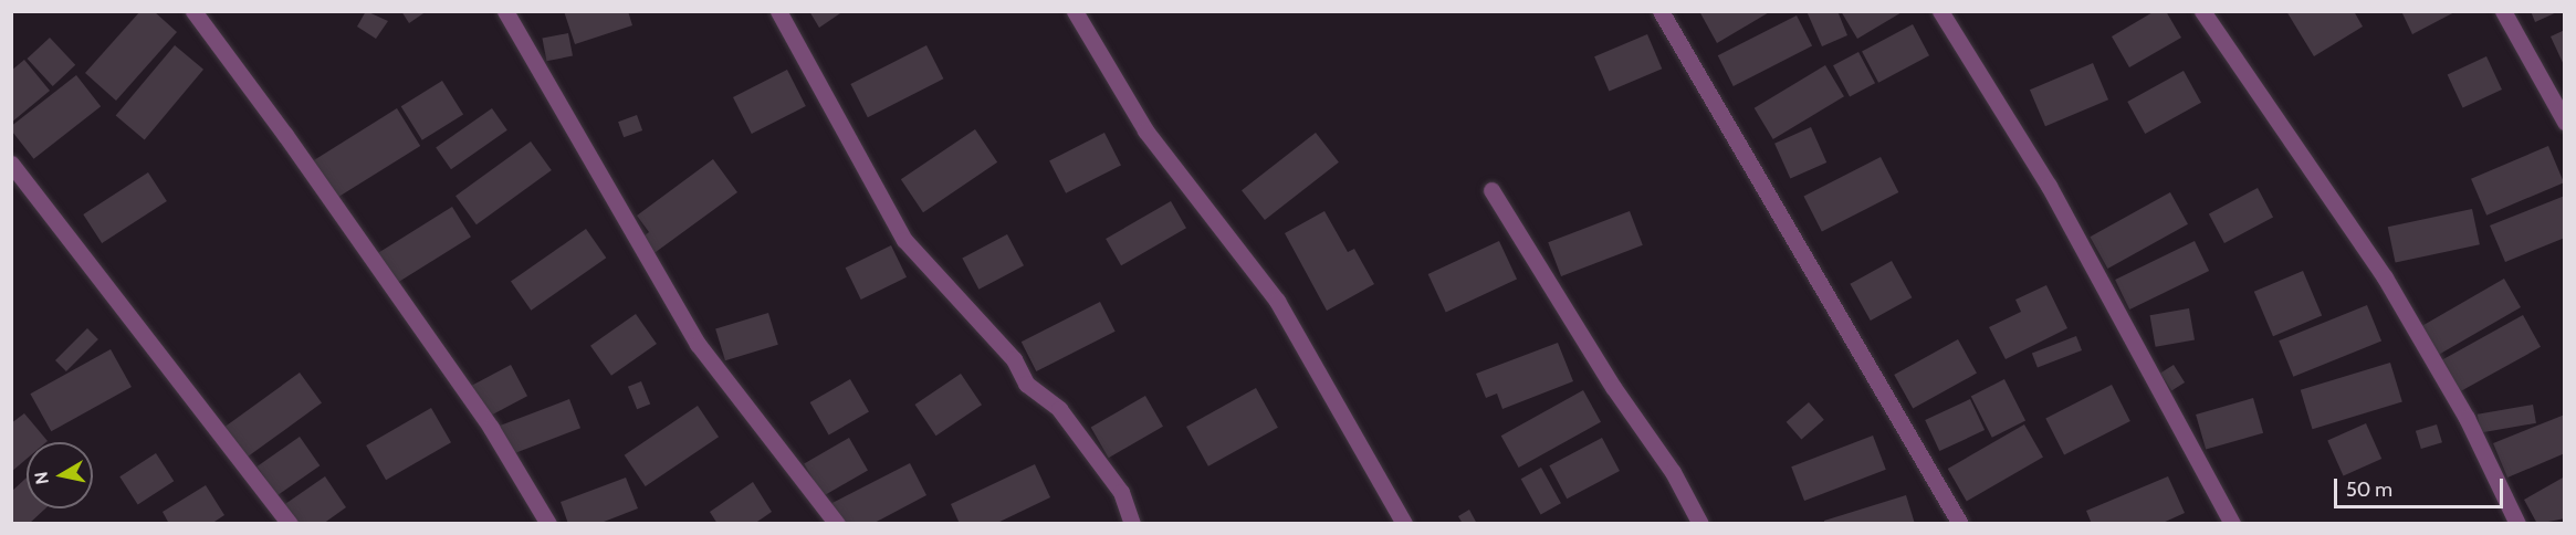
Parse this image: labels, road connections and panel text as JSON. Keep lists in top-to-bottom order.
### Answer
{
  "scale_bar": "50 m",
  "north": "left"
}
